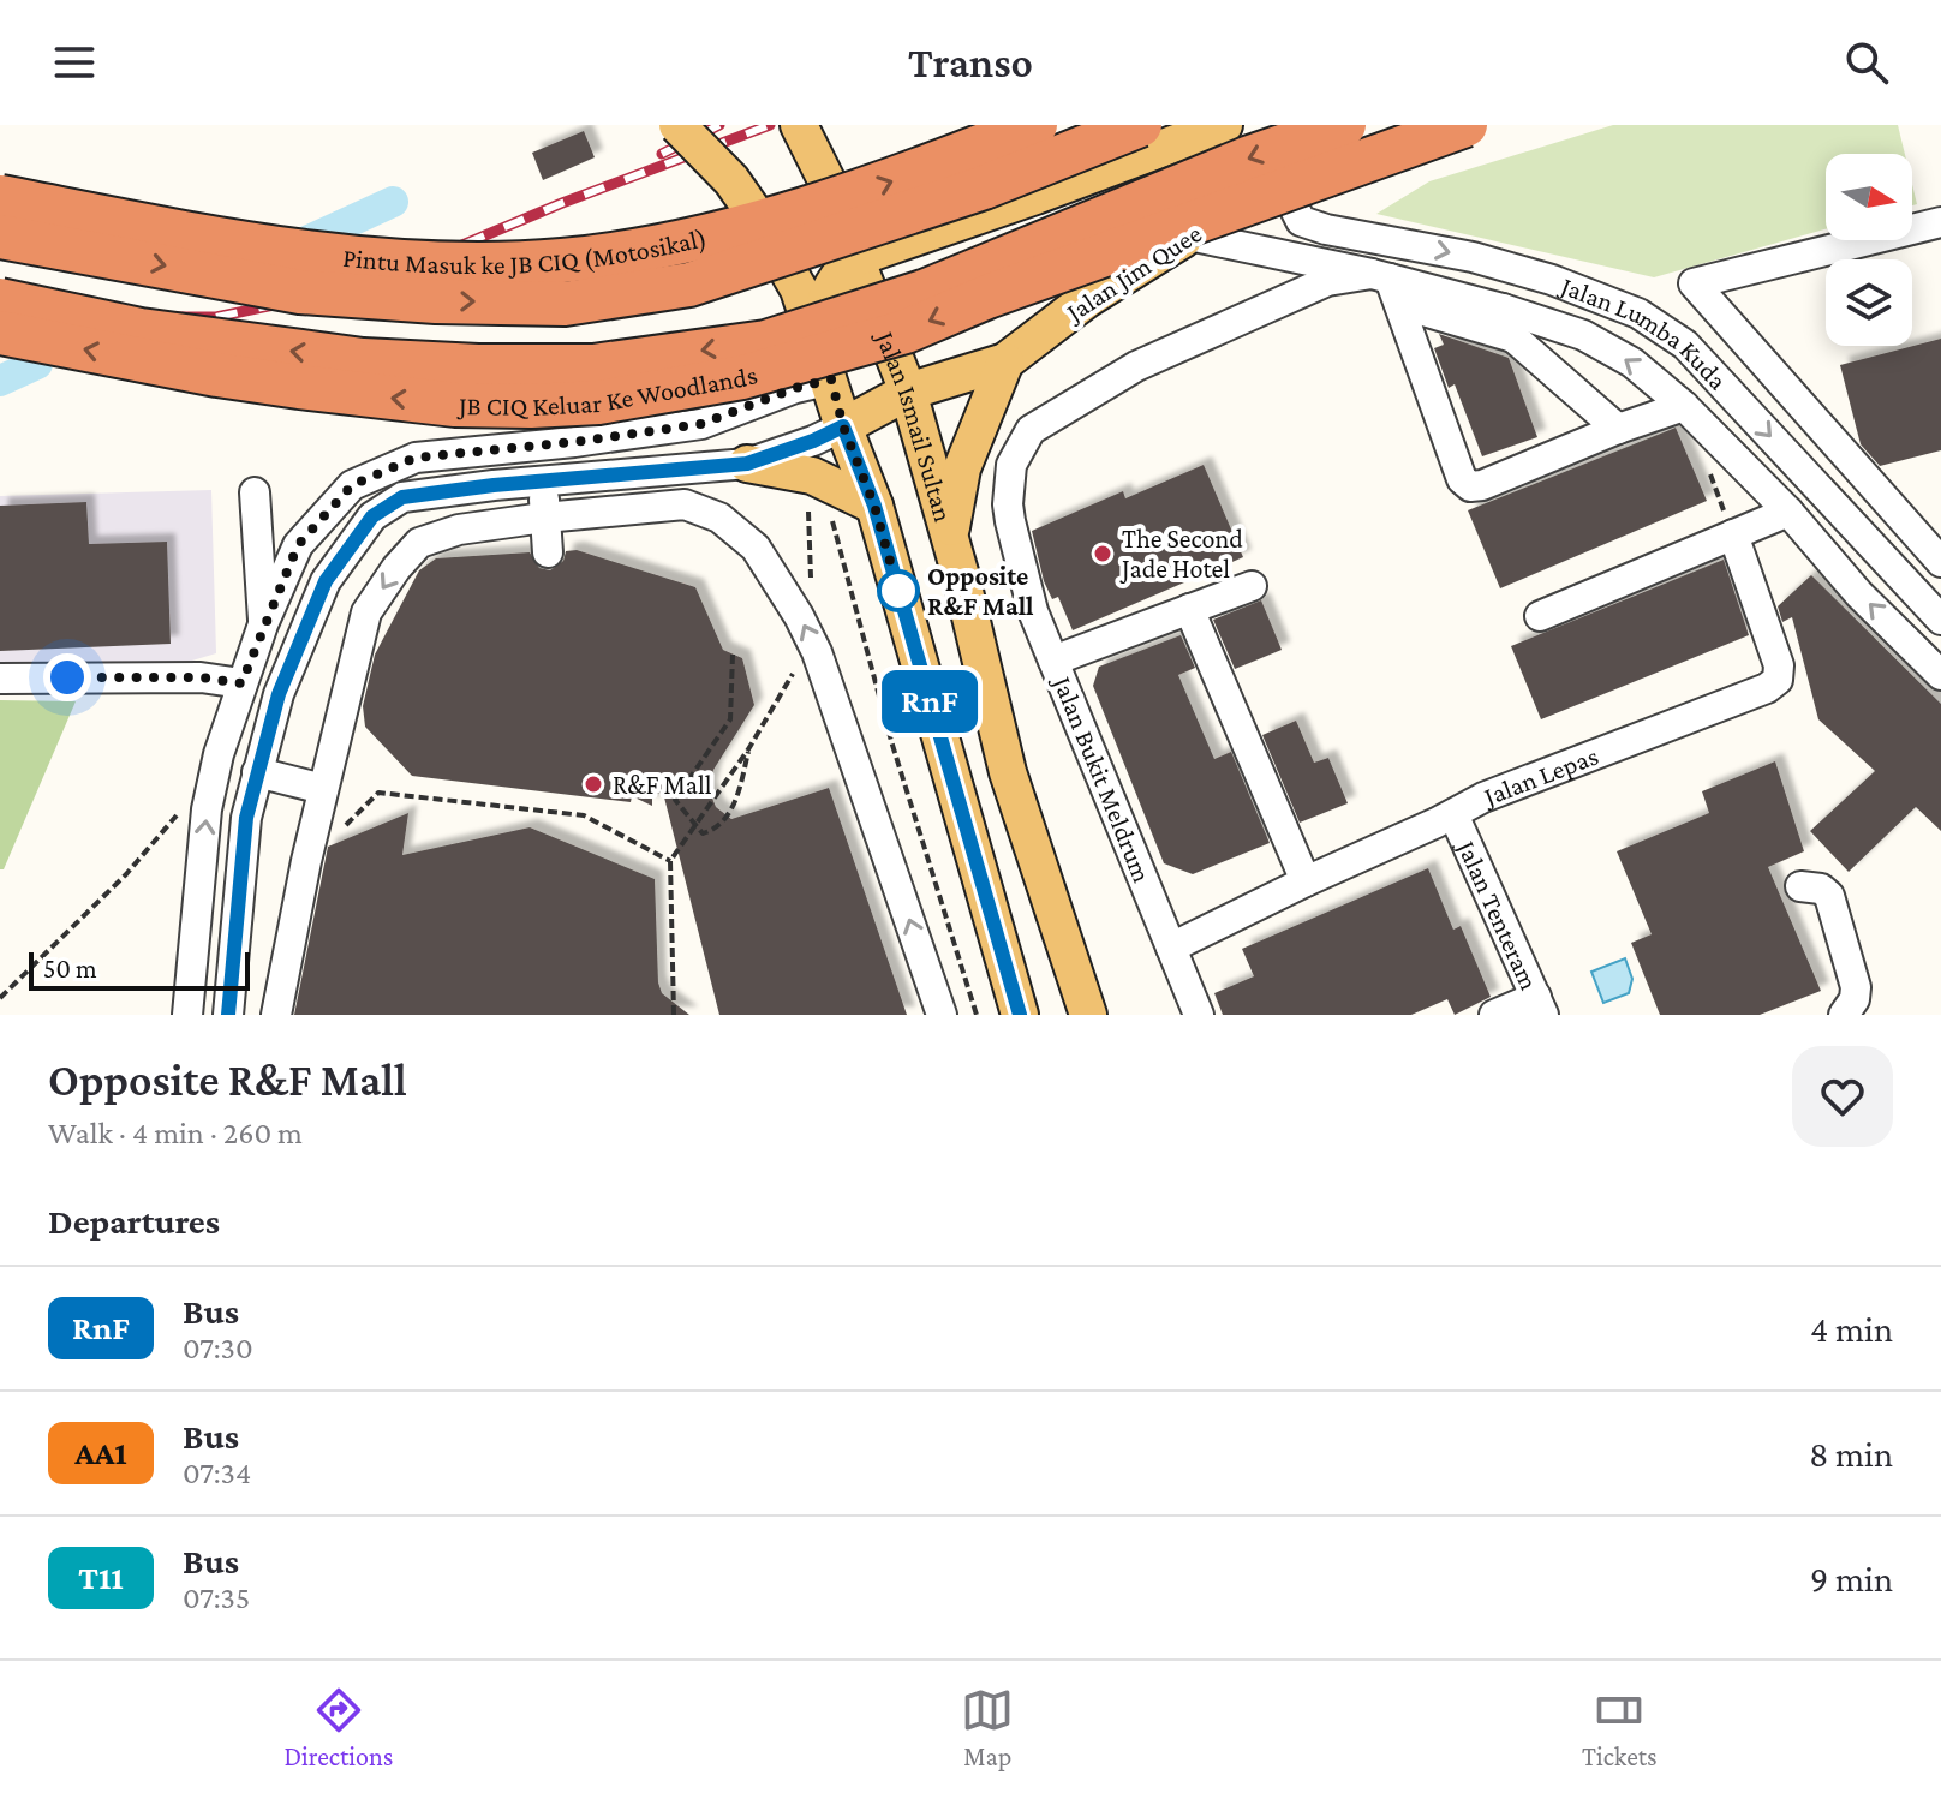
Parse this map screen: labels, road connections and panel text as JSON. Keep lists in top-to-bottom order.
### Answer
{
  "streets": {
    "highway": ["Pintu Masuk ke JB CIQ (Motosikal)", "JB CIQ Keluar Ke Woodlands"],
    "main road": ["Jalan Jim Quee", "Jalan Ismail Sultan"],
    "street": [
      "Jalan Lumba Kuda",
      "Jalan Lepas",
      "Jalan Bukit Meldrum",
      "Jalan Tenteram"
    ]
  },
  "crossings": [
    ["Jalan Jim Quee", "Jalan Lumba Kuda"],
    ["Jalan Jim Quee", "Jalan Ismail Sultan"],
    ["Jalan Lumba Kuda", "Jalan Bukit Meldrum"],
    ["Jalan Lepas", "Jalan Bukit Meldrum"],
    ["Jalan Lepas", "Jalan Tenteram"]
  ],
  "places": ["The Second Jade Hotel", "Opposite R&F Mall", "R&F Mall"],
  "lines": ["bus line RnF"],
  "scale_bar": "50 m",
  "north": "right",
  "page": {
    "header": "Transo",
    "on_map": "RnF",
    "scale": "50 m",
    "heading": [
      ["Opposite R&F Mall", "Walk · 4 min · 260 m"],
      "Departures"
    ],
    "list": [
      {
        "mark": "RnF",
        "name": "Bus",
        "note": "07:30",
        "value": "4 min"
      },
      {
        "mark": "AA1",
        "name": "Bus",
        "note": "07:34",
        "value": "8 min"
      },
      {
        "mark": "T11",
        "name": "Bus",
        "note": "07:35",
        "value": "9 min"
      }
    ],
    "tabs": ["Directions", "Map", "Tickets"]
  }
}
